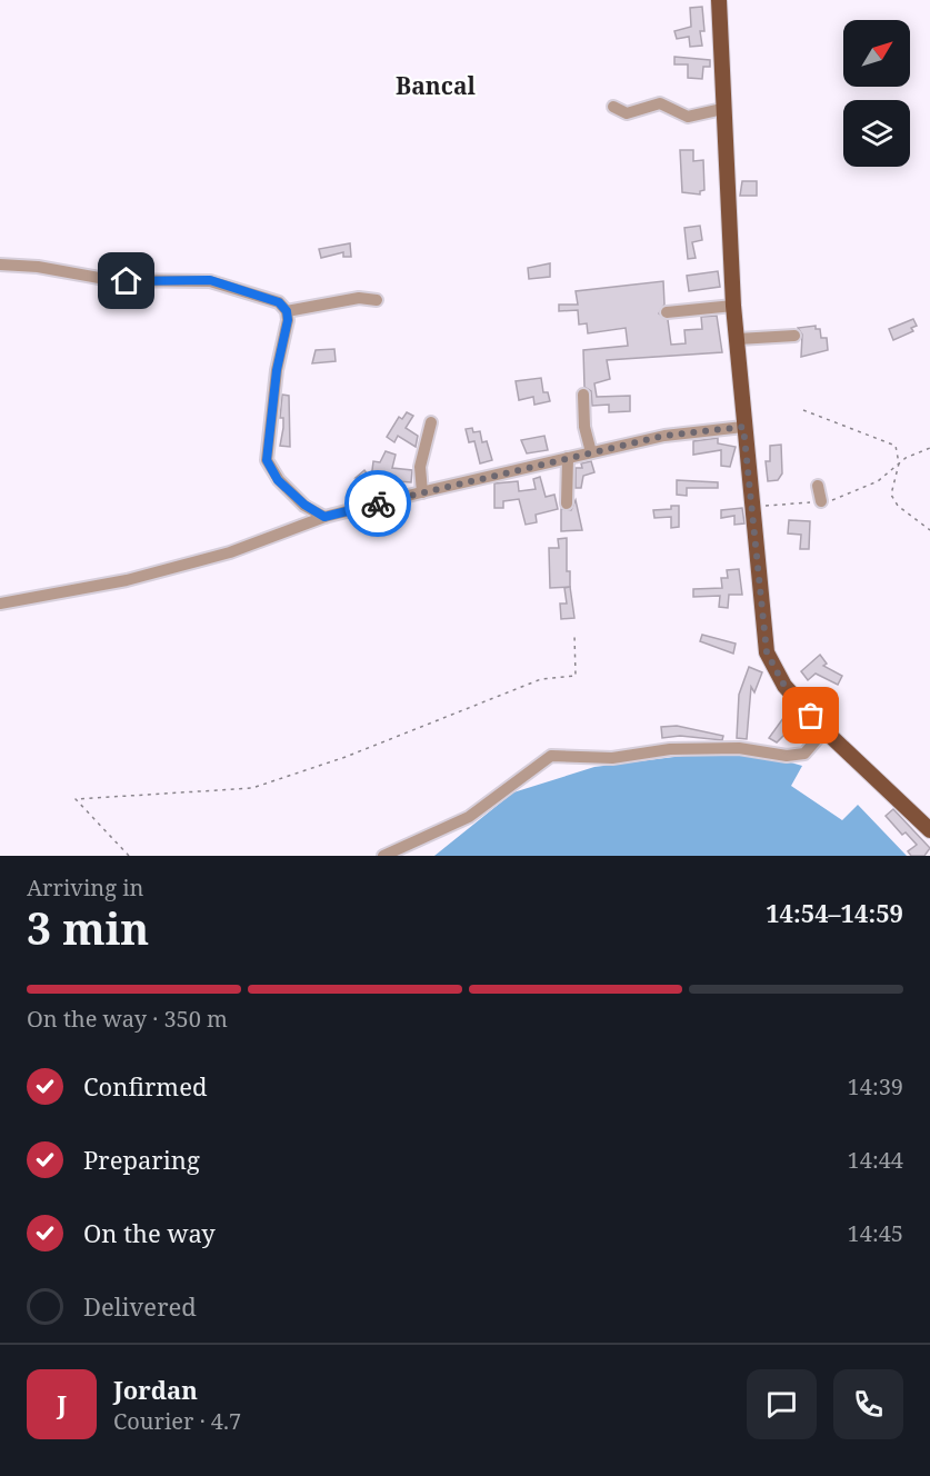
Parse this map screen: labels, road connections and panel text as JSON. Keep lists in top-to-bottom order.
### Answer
{
  "districts": ["Bancal"],
  "north": "top right",
  "page": {
    "heading": ["3 min", "Arriving in", "14:54–14:59"],
    "panel": ["Jordan", "Courier · 4.7"],
    "bar": "On the way · 350 m",
    "list": [
      ["Confirmed", "14:39"],
      ["Preparing", "14:44"],
      ["On the way", "14:45"],
      "Delivered"
    ],
    "round": "J"
  }
}
